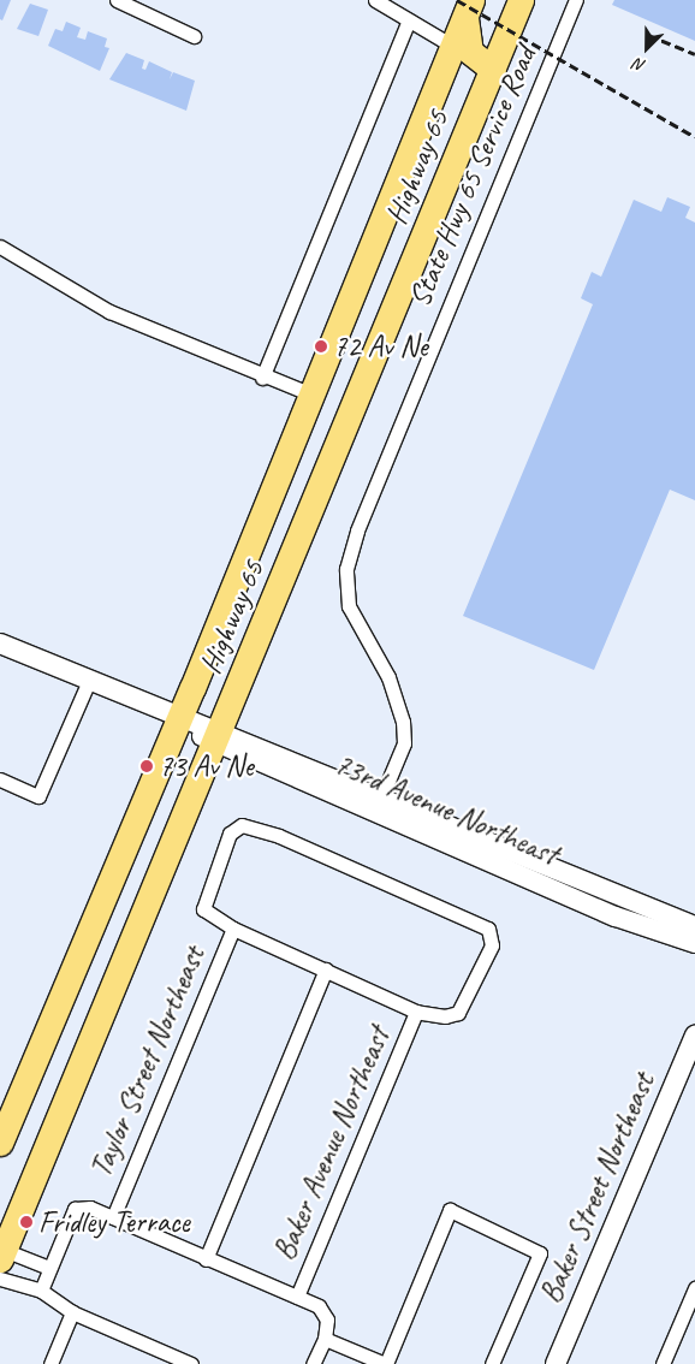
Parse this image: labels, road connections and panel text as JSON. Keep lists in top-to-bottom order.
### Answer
{
  "streets": {
    "highway": ["Highway 65"],
    "street": [
      "State Hwy 65 Service Road",
      "73rd Avenue Northeast",
      "Taylor Street Northeast",
      "Baker Avenue Northeast",
      "Baker Street Northeast"
    ]
  },
  "crossings": [
    ["Highway 65", "73rd Avenue Northeast"],
    ["State Hwy 65 Service Road", "73rd Avenue Northeast"]
  ],
  "places": ["72 Av Ne", "73 Av Ne", "Fridley Terrace"],
  "north": "bottom left"
}
